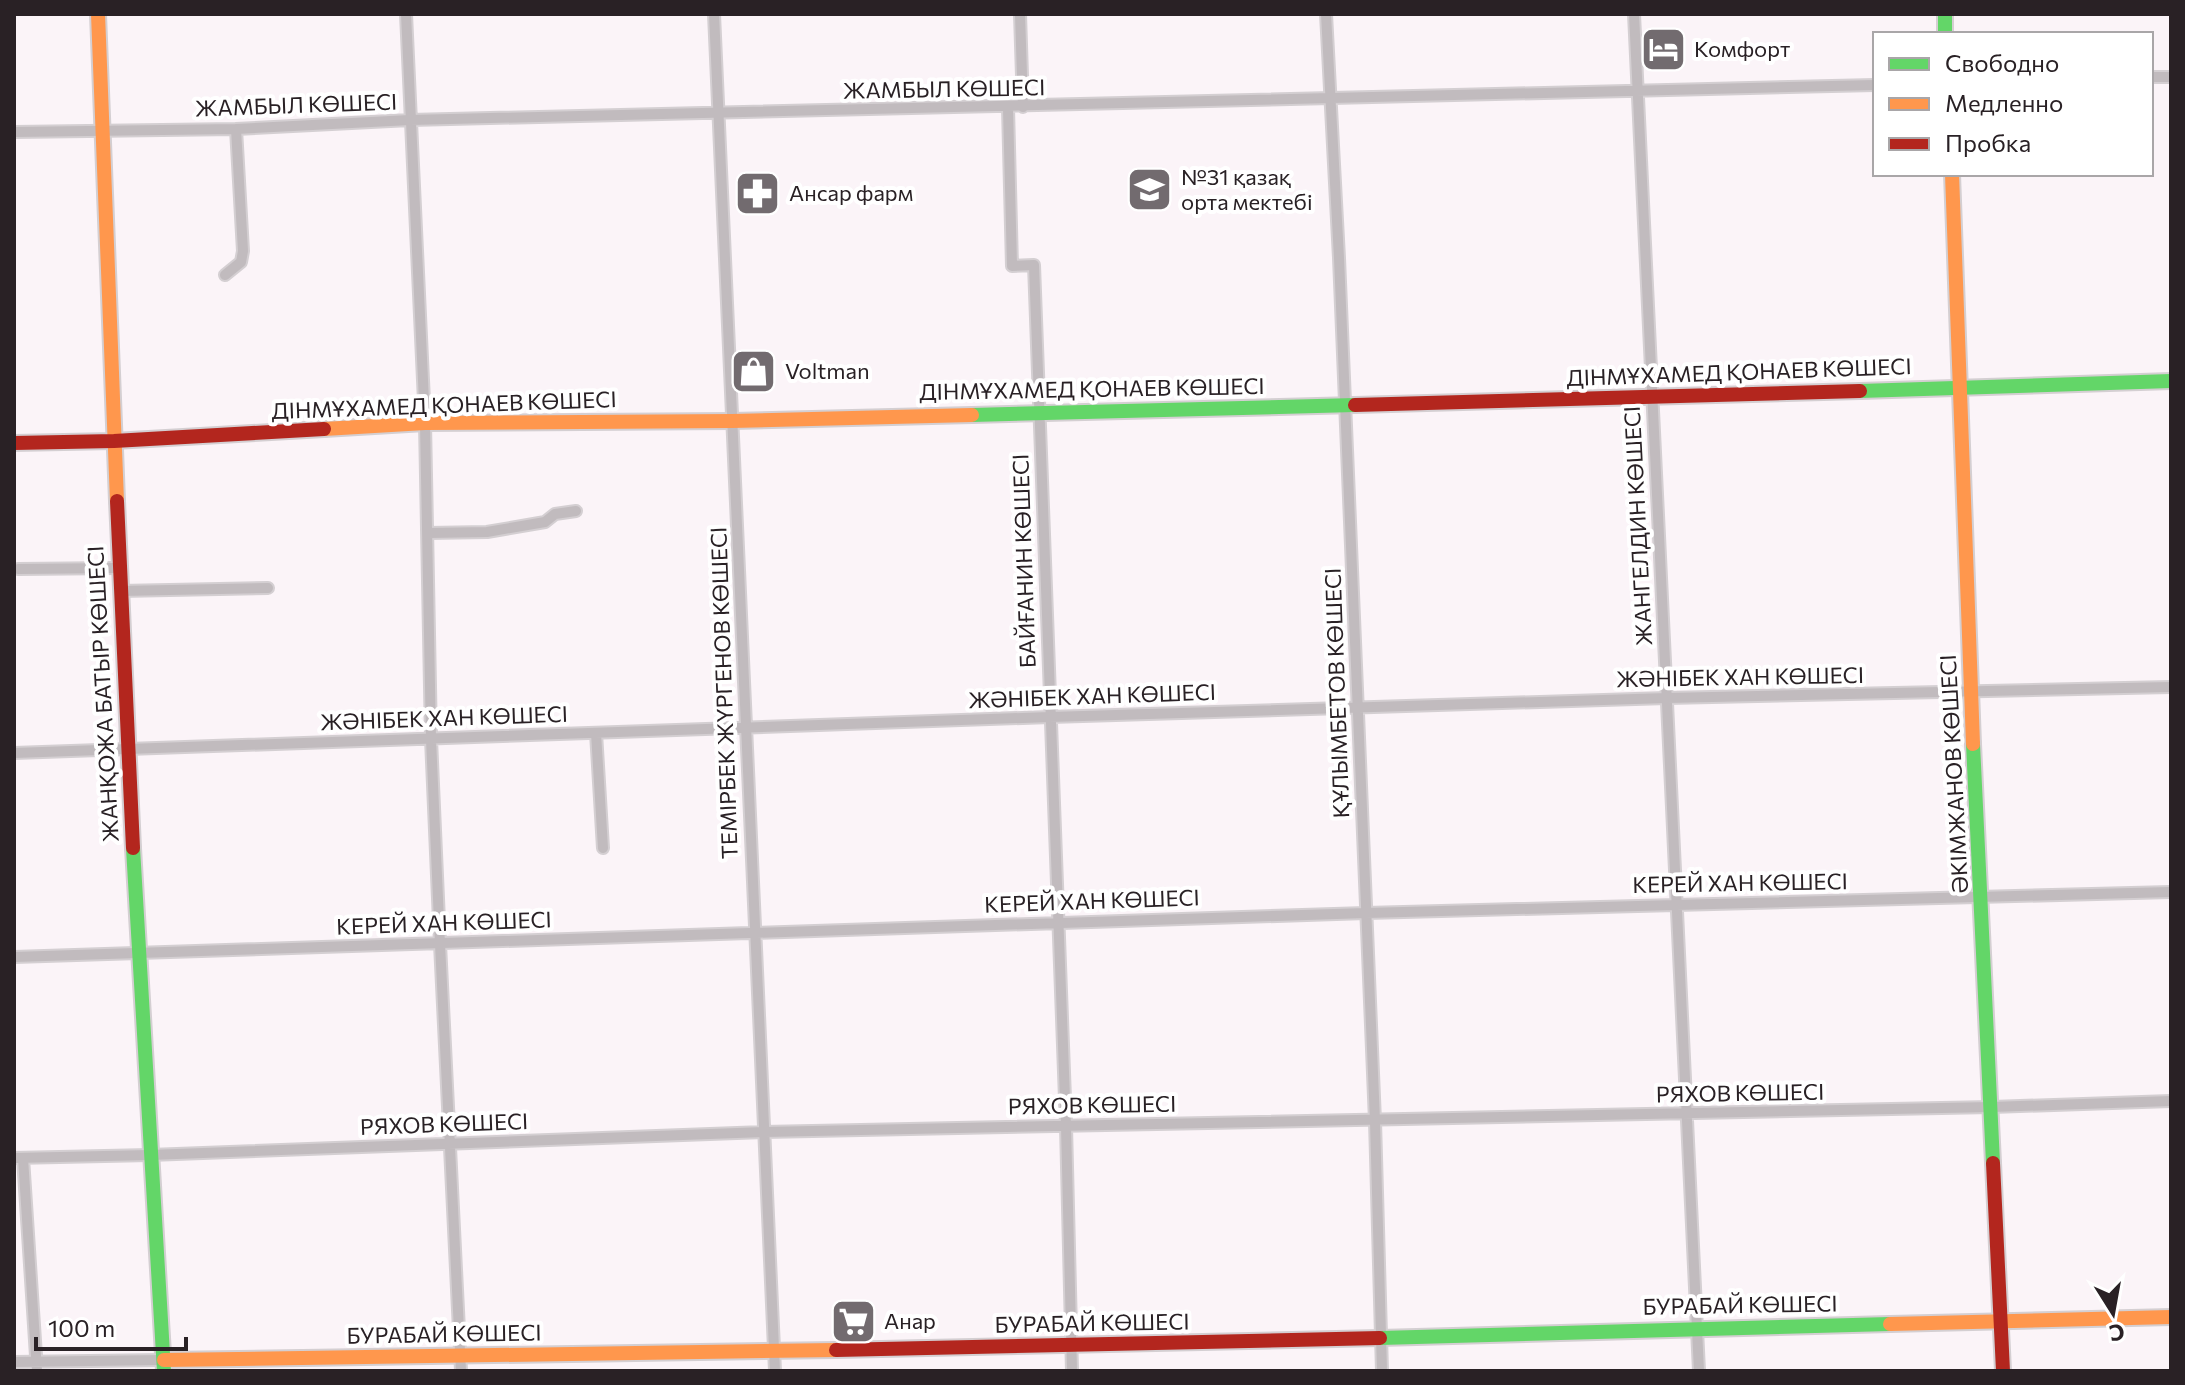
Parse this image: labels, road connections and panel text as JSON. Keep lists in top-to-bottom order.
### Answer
{
  "streets": {
    "street": [
      "ЖАМБЫЛ КӨШЕСІ",
      "ДІНМҰХАМЕД ҚОНАЕВ КӨШЕСІ",
      "ЖАНГЕЛДИН КӨШЕСІ",
      "БАЙҒАНИН КӨШЕСІ",
      "ЖӘНІБЕК ХАН КӨШЕСІ",
      "ТЕМІРБЕК ЖҮРГЕНОВ КӨШЕСІ",
      "ҚҰЛЫМБЕТОВ КӨШЕСІ",
      "ЖАНҚОЖА БАТЫР КӨШЕСІ",
      "ӘКІМЖАНОВ КӨШЕСІ",
      "КЕРЕЙ ХАН КӨШЕСІ",
      "РЯХОВ КӨШЕСІ",
      "БУРАБАЙ КӨШЕСІ"
    ]
  },
  "crossings": [
    ["ЖАМБЫЛ КӨШЕСІ", "ЖАНГЕЛДИН КӨШЕСІ"],
    ["ЖАМБЫЛ КӨШЕСІ", "БАЙҒАНИН КӨШЕСІ"],
    ["ЖАМБЫЛ КӨШЕСІ", "ТЕМІРБЕК ЖҮРГЕНОВ КӨШЕСІ"],
    ["ЖАМБЫЛ КӨШЕСІ", "ҚҰЛЫМБЕТОВ КӨШЕСІ"],
    ["ЖАМБЫЛ КӨШЕСІ", "ЖАНҚОЖА БАТЫР КӨШЕСІ"],
    ["ДІНМҰХАМЕД ҚОНАЕВ КӨШЕСІ", "ЖАНГЕЛДИН КӨШЕСІ"],
    ["ДІНМҰХАМЕД ҚОНАЕВ КӨШЕСІ", "БАЙҒАНИН КӨШЕСІ"],
    ["ДІНМҰХАМЕД ҚОНАЕВ КӨШЕСІ", "ТЕМІРБЕК ЖҮРГЕНОВ КӨШЕСІ"],
    ["ДІНМҰХАМЕД ҚОНАЕВ КӨШЕСІ", "ҚҰЛЫМБЕТОВ КӨШЕСІ"],
    ["ДІНМҰХАМЕД ҚОНАЕВ КӨШЕСІ", "ЖАНҚОЖА БАТЫР КӨШЕСІ"],
    ["ДІНМҰХАМЕД ҚОНАЕВ КӨШЕСІ", "ӘКІМЖАНОВ КӨШЕСІ"],
    ["ЖАНГЕЛДИН КӨШЕСІ", "ЖӘНІБЕК ХАН КӨШЕСІ"],
    ["ЖАНГЕЛДИН КӨШЕСІ", "КЕРЕЙ ХАН КӨШЕСІ"],
    ["ЖАНГЕЛДИН КӨШЕСІ", "РЯХОВ КӨШЕСІ"],
    ["ЖАНГЕЛДИН КӨШЕСІ", "БУРАБАЙ КӨШЕСІ"],
    ["БАЙҒАНИН КӨШЕСІ", "ЖӘНІБЕК ХАН КӨШЕСІ"],
    ["БАЙҒАНИН КӨШЕСІ", "КЕРЕЙ ХАН КӨШЕСІ"],
    ["БАЙҒАНИН КӨШЕСІ", "РЯХОВ КӨШЕСІ"],
    ["БАЙҒАНИН КӨШЕСІ", "БУРАБАЙ КӨШЕСІ"],
    ["ЖӘНІБЕК ХАН КӨШЕСІ", "ТЕМІРБЕК ЖҮРГЕНОВ КӨШЕСІ"],
    ["ЖӘНІБЕК ХАН КӨШЕСІ", "ҚҰЛЫМБЕТОВ КӨШЕСІ"],
    ["ЖӘНІБЕК ХАН КӨШЕСІ", "ЖАНҚОЖА БАТЫР КӨШЕСІ"],
    ["ЖӘНІБЕК ХАН КӨШЕСІ", "ӘКІМЖАНОВ КӨШЕСІ"],
    ["ТЕМІРБЕК ЖҮРГЕНОВ КӨШЕСІ", "КЕРЕЙ ХАН КӨШЕСІ"],
    ["ТЕМІРБЕК ЖҮРГЕНОВ КӨШЕСІ", "РЯХОВ КӨШЕСІ"],
    ["ТЕМІРБЕК ЖҮРГЕНОВ КӨШЕСІ", "БУРАБАЙ КӨШЕСІ"],
    ["ҚҰЛЫМБЕТОВ КӨШЕСІ", "КЕРЕЙ ХАН КӨШЕСІ"],
    ["ҚҰЛЫМБЕТОВ КӨШЕСІ", "РЯХОВ КӨШЕСІ"],
    ["ҚҰЛЫМБЕТОВ КӨШЕСІ", "БУРАБАЙ КӨШЕСІ"],
    ["ЖАНҚОЖА БАТЫР КӨШЕСІ", "КЕРЕЙ ХАН КӨШЕСІ"],
    ["ЖАНҚОЖА БАТЫР КӨШЕСІ", "РЯХОВ КӨШЕСІ"],
    ["ЖАНҚОЖА БАТЫР КӨШЕСІ", "БУРАБАЙ КӨШЕСІ"],
    ["ӘКІМЖАНОВ КӨШЕСІ", "КЕРЕЙ ХАН КӨШЕСІ"],
    ["ӘКІМЖАНОВ КӨШЕСІ", "РЯХОВ КӨШЕСІ"],
    ["ӘКІМЖАНОВ КӨШЕСІ", "БУРАБАЙ КӨШЕСІ"]
  ],
  "places": {
    "hotel": ["Комфорт"],
    "school or university": ["№31 қазақ орта мектебі"],
    "pharmacy": ["Ансар фарм"],
    "shop": ["Voltman"],
    "supermarket": ["Анар"]
  },
  "legend": ["Свободно", "Медленно", "Пробка"],
  "scale_bar": "100 m",
  "north": "bottom"
}
